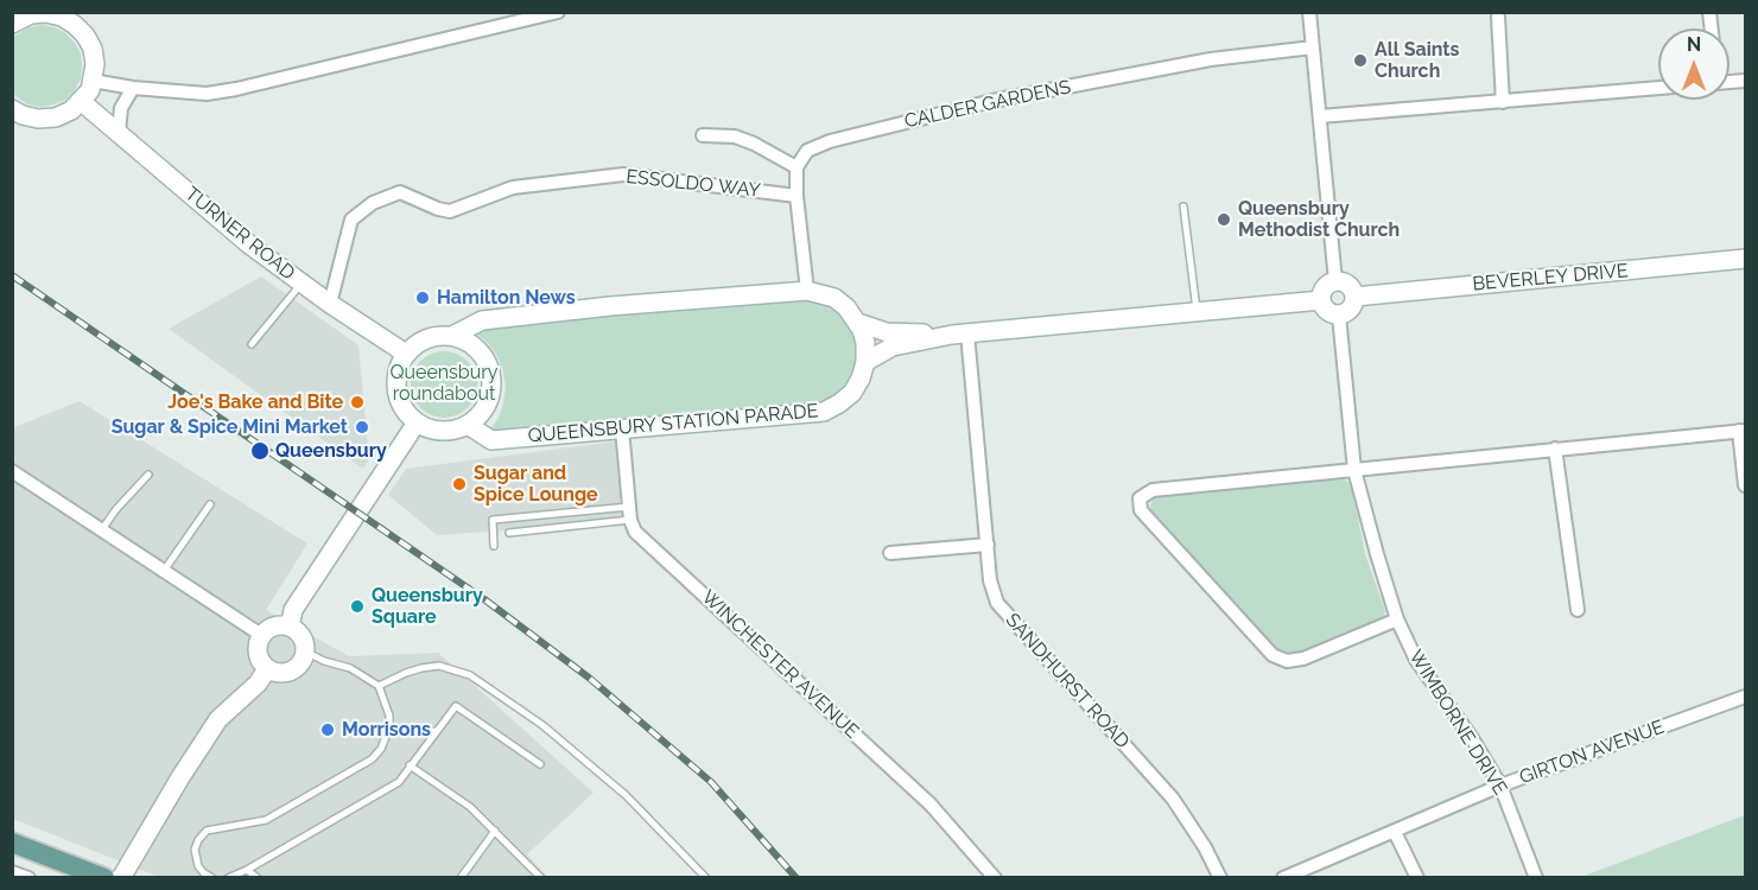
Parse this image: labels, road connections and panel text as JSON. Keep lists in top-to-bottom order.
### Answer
{
  "streets": {
    "street": [
      "CALDER GARDENS",
      "ESSOLDO WAY",
      "TURNER ROAD",
      "BEVERLEY DRIVE",
      "QUEENSBURY STATION PARADE",
      "WINCHESTER AVENUE",
      "SANDHURST ROAD",
      "WIMBORNE DRIVE",
      "GIRTON AVENUE"
    ]
  },
  "crossings": [
    ["ESSOLDO WAY", "TURNER ROAD"],
    ["TURNER ROAD", "QUEENSBURY STATION PARADE"],
    ["BEVERLEY DRIVE", "WIMBORNE DRIVE"],
    ["WIMBORNE DRIVE", "GIRTON AVENUE"]
  ],
  "parks": ["Queensbury roundabout"],
  "places": [
    "All Saints Church",
    "Queensbury Methodist Church",
    "Hamilton News",
    "Joe's Bake and Bite",
    "Sugar & Spice Mini Market",
    "Queensbury",
    "Sugar and Spice Lounge",
    "Queensbury Square",
    "Morrisons"
  ],
  "north": "top"
}
